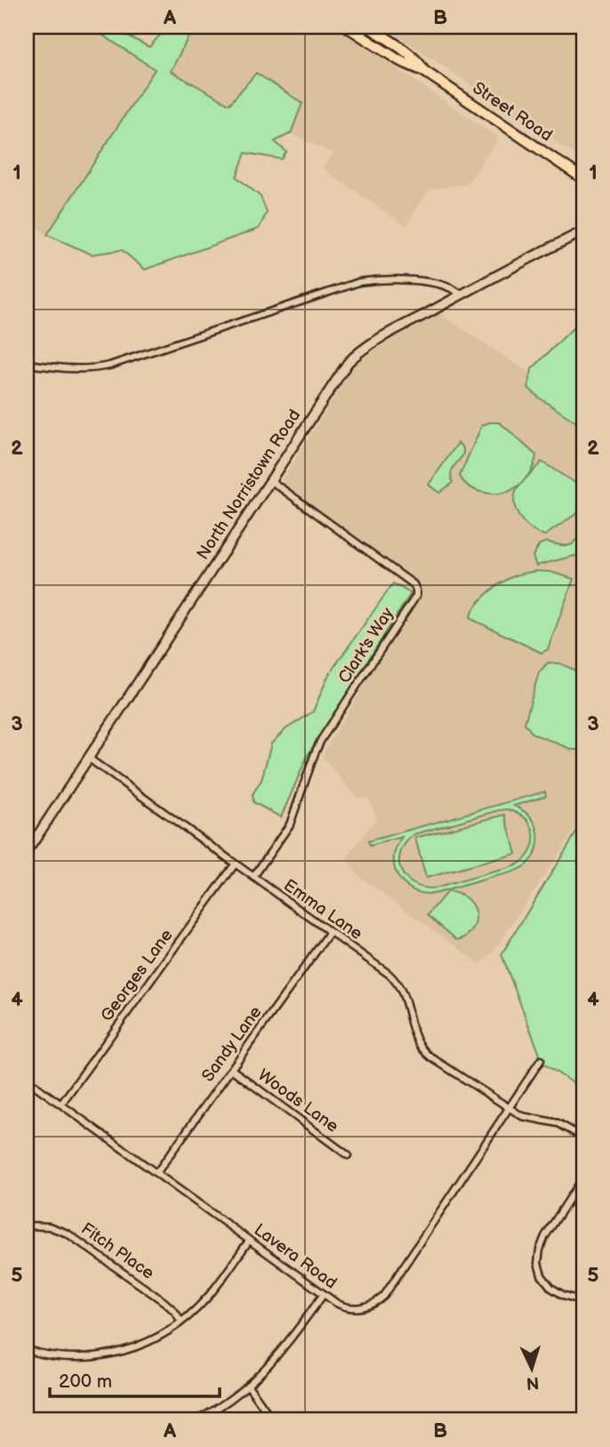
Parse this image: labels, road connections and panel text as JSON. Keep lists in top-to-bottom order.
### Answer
{
  "streets": {
    "main road": ["Street Road"],
    "street": [
      "North Norristown Road",
      "Clark's Way",
      "Emma Lane",
      "Georges Lane",
      "Sandy Lane",
      "Woods Lane",
      "Fitch Place",
      "Lavera Road"
    ]
  },
  "crossings": [
    ["North Norristown Road", "Clark's Way"],
    ["North Norristown Road", "Emma Lane"],
    ["Clark's Way", "Emma Lane"],
    ["Emma Lane", "Georges Lane"],
    ["Emma Lane", "Sandy Lane"],
    ["Emma Lane", "Lavera Road"],
    ["Georges Lane", "Lavera Road"],
    ["Sandy Lane", "Woods Lane"],
    ["Sandy Lane", "Lavera Road"]
  ],
  "scale_bar": "200 m",
  "north": "bottom",
  "grid": {
    "columns": ["A", "B"],
    "rows": [
      "1",
      "2",
      "3",
      "4",
      "5"
    ]
  }
}
